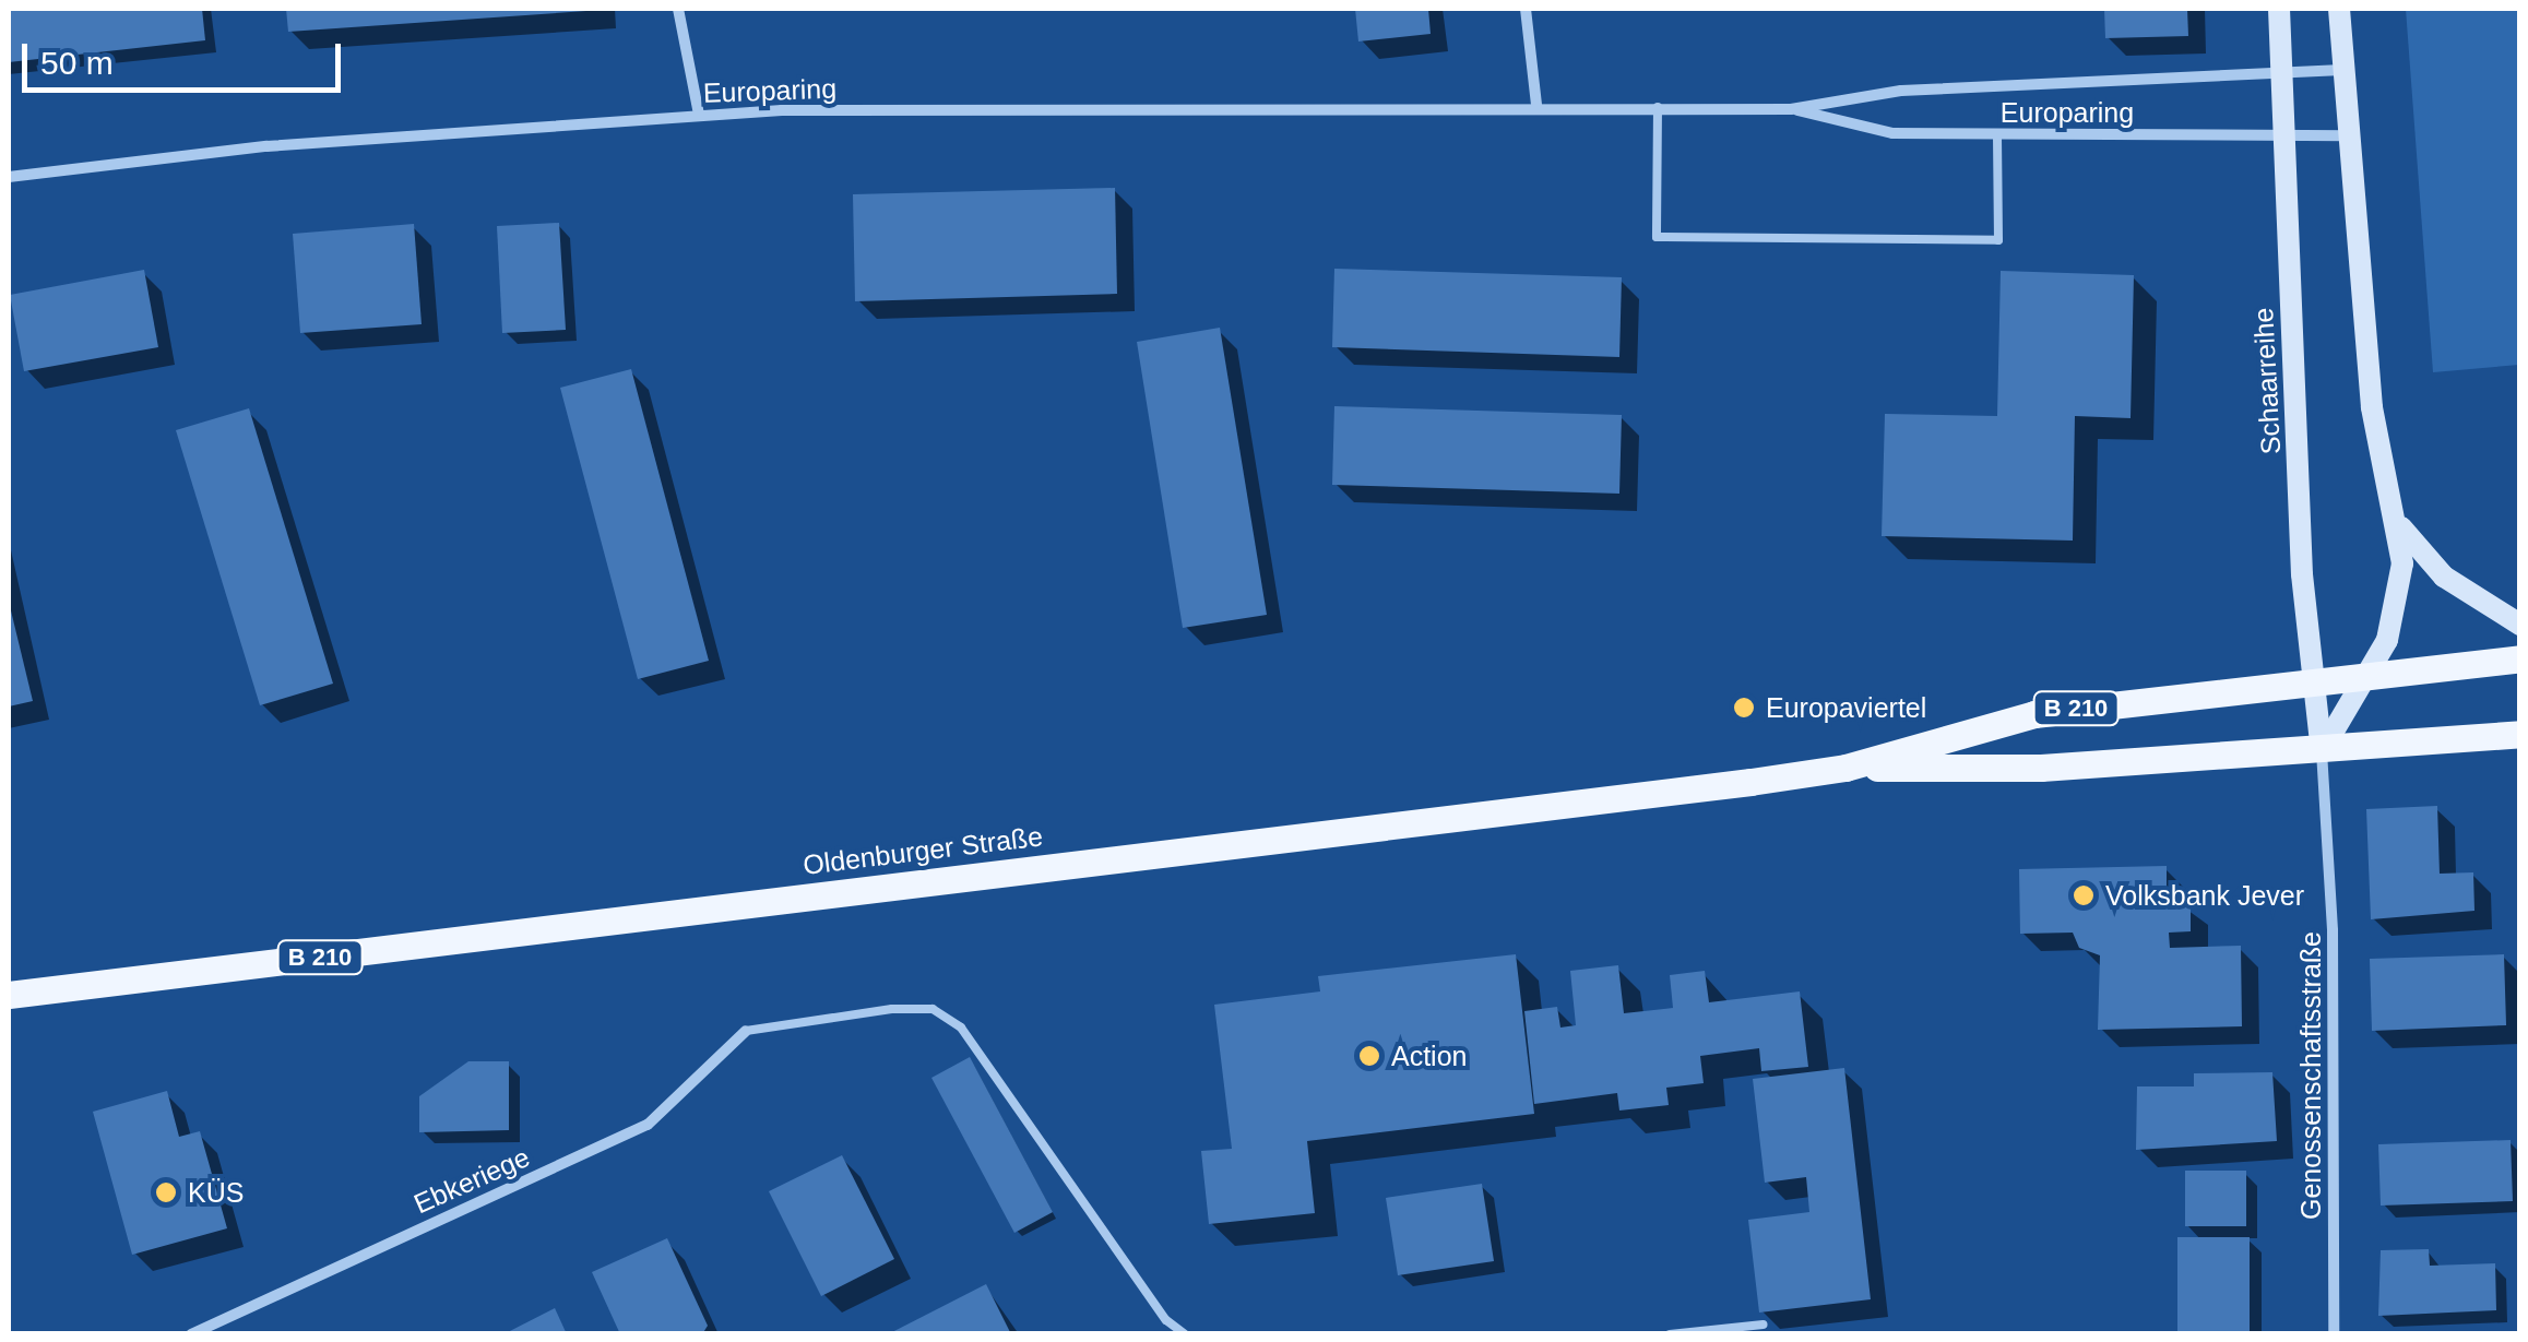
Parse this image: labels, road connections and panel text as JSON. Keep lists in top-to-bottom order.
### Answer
{
  "streets": {
    "main road": ["Schaarreihe", "B 210", "Oldenburger Straße"],
    "street": ["Europaring", "Genossenschaftsstraße", "Ebkeriege"]
  },
  "crossings": [
    ["Europaring", "Schaarreihe"],
    ["Schaarreihe", "B 210"],
    ["Schaarreihe", "Oldenburger Straße"],
    ["Schaarreihe", "Genossenschaftsstraße"],
    ["B 210", "Oldenburger Straße"],
    ["B 210", "Genossenschaftsstraße"],
    ["Oldenburger Straße", "Genossenschaftsstraße"]
  ],
  "places": [
    "Europaviertel",
    "Volksbank Jever",
    "Action",
    "KÜS"
  ],
  "scale_bar": "50 m"
}
